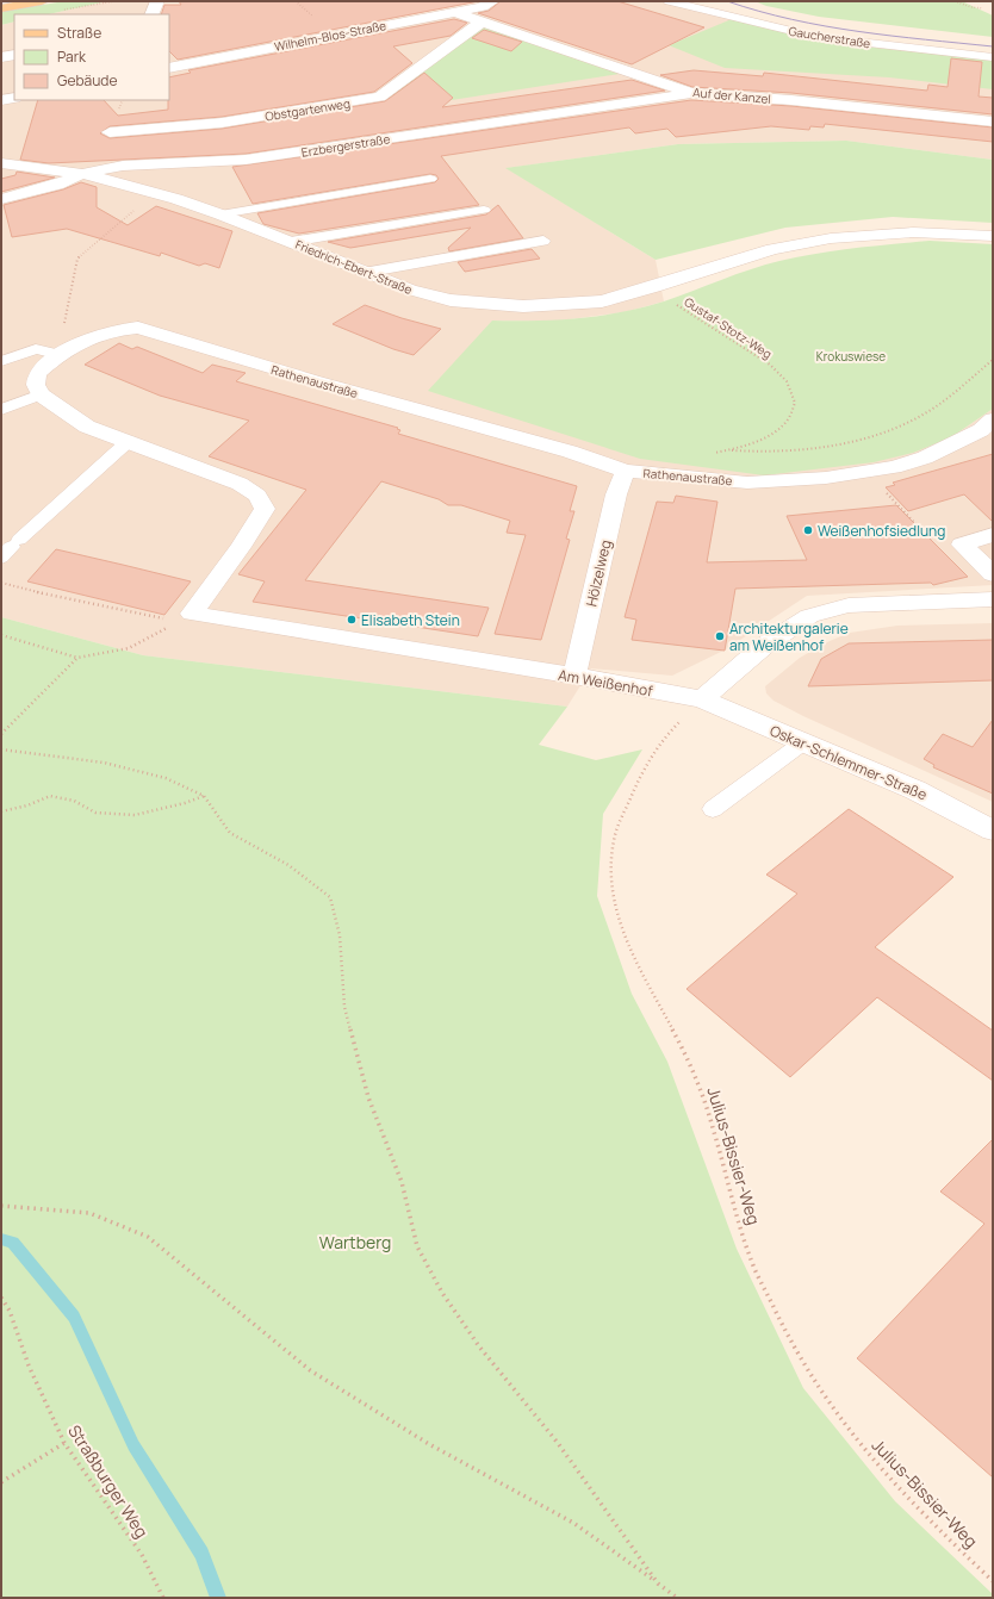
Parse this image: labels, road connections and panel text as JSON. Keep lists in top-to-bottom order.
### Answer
{
  "streets": {
    "street": [
      "Wilhelm-Blos-Straße",
      "Auf der Kanzel",
      "Obstgartenweg",
      "Erzbergerstraße",
      "Friedrich-Ebert-Straße",
      "Rathenaustraße",
      "Hölzelweg",
      "Am Weißenhof",
      "Oskar-Schlemmer-Straße"
    ],
    "lane": ["Gaucherstraße"],
    "path": ["Gustaf-Stotz-Weg", "Julius-Bissier-Weg", "Straßburger Weg"]
  },
  "crossings": [
    ["Wilhelm-Blos-Straße", "Auf der Kanzel"],
    ["Auf der Kanzel", "Obstgartenweg"],
    ["Auf der Kanzel", "Erzbergerstraße"],
    ["Erzbergerstraße", "Friedrich-Ebert-Straße"],
    ["Rathenaustraße", "Hölzelweg"],
    ["Hölzelweg", "Am Weißenhof"],
    ["Am Weißenhof", "Oskar-Schlemmer-Straße"],
    ["Am Weißenhof", "Julius-Bissier-Weg"],
    ["Oskar-Schlemmer-Straße", "Julius-Bissier-Weg"]
  ],
  "parks": ["Krokuswiese", "Wartberg"],
  "places": ["Weißenhofsiedlung", "Elisabeth Stein", "Architekturgalerie am Weißenhof"],
  "legend": ["Straße", "Park", "Gebäude"]
}
